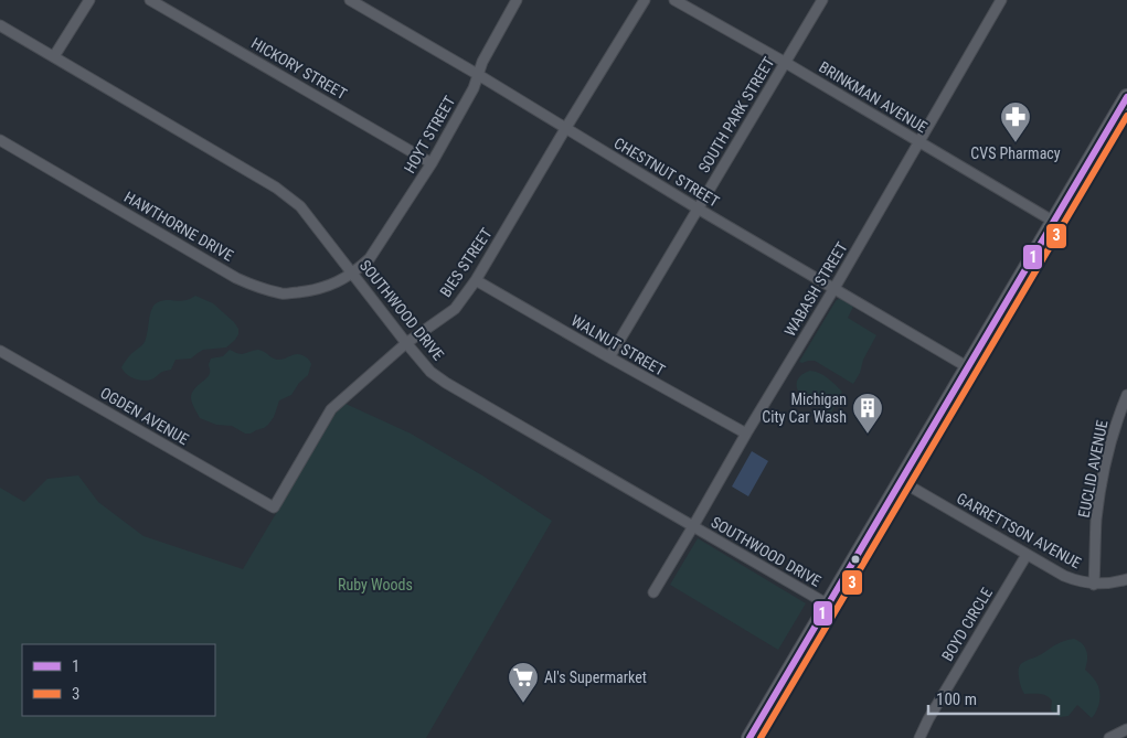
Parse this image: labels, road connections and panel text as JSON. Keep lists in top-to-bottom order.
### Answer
{
  "streets": {
    "street": [
      "HICKORY STREET",
      "BRINKMAN AVENUE",
      "SOUTH PARK STREET",
      "HOYT STREET",
      "CHESTNUT STREET",
      "HAWTHORNE DRIVE",
      "BIES STREET",
      "WABASH STREET",
      "SOUTHWOOD DRIVE",
      "WALNUT STREET",
      "OGDEN AVENUE",
      "EUCLID AVENUE",
      "GARRETTSON AVENUE",
      "BOYD CIRCLE"
    ]
  },
  "crossings": [
    ["HICKORY STREET", "HOYT STREET"],
    ["BRINKMAN AVENUE", "SOUTH PARK STREET"],
    ["BRINKMAN AVENUE", "WABASH STREET"],
    ["SOUTH PARK STREET", "CHESTNUT STREET"],
    ["SOUTH PARK STREET", "WALNUT STREET"],
    ["HOYT STREET", "CHESTNUT STREET"],
    ["HOYT STREET", "HAWTHORNE DRIVE"],
    ["HOYT STREET", "SOUTHWOOD DRIVE"],
    ["CHESTNUT STREET", "BIES STREET"],
    ["CHESTNUT STREET", "WABASH STREET"],
    ["HAWTHORNE DRIVE", "SOUTHWOOD DRIVE"],
    ["BIES STREET", "SOUTHWOOD DRIVE"],
    ["BIES STREET", "WALNUT STREET"],
    ["BIES STREET", "OGDEN AVENUE"],
    ["WABASH STREET", "SOUTHWOOD DRIVE"],
    ["WABASH STREET", "WALNUT STREET"],
    ["EUCLID AVENUE", "GARRETTSON AVENUE"],
    ["GARRETTSON AVENUE", "BOYD CIRCLE"]
  ],
  "parks": ["Ruby Woods"],
  "places": {
    "pharmacy": ["CVS Pharmacy"],
    "building": ["Michigan City Car Wash"],
    "supermarket": ["Al's Supermarket"]
  },
  "lines": ["transit line 1", "transit line 3"],
  "legend": ["1", "3"],
  "scale_bar": "100 m"
}
